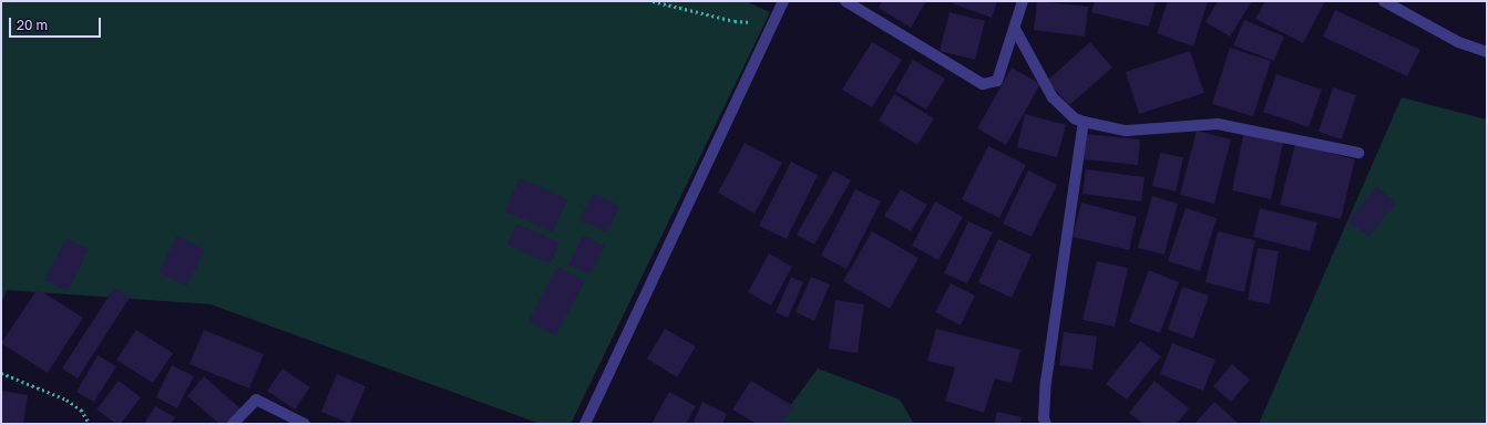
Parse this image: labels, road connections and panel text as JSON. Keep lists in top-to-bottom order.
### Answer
{
  "scale_bar": "20 m"
}
